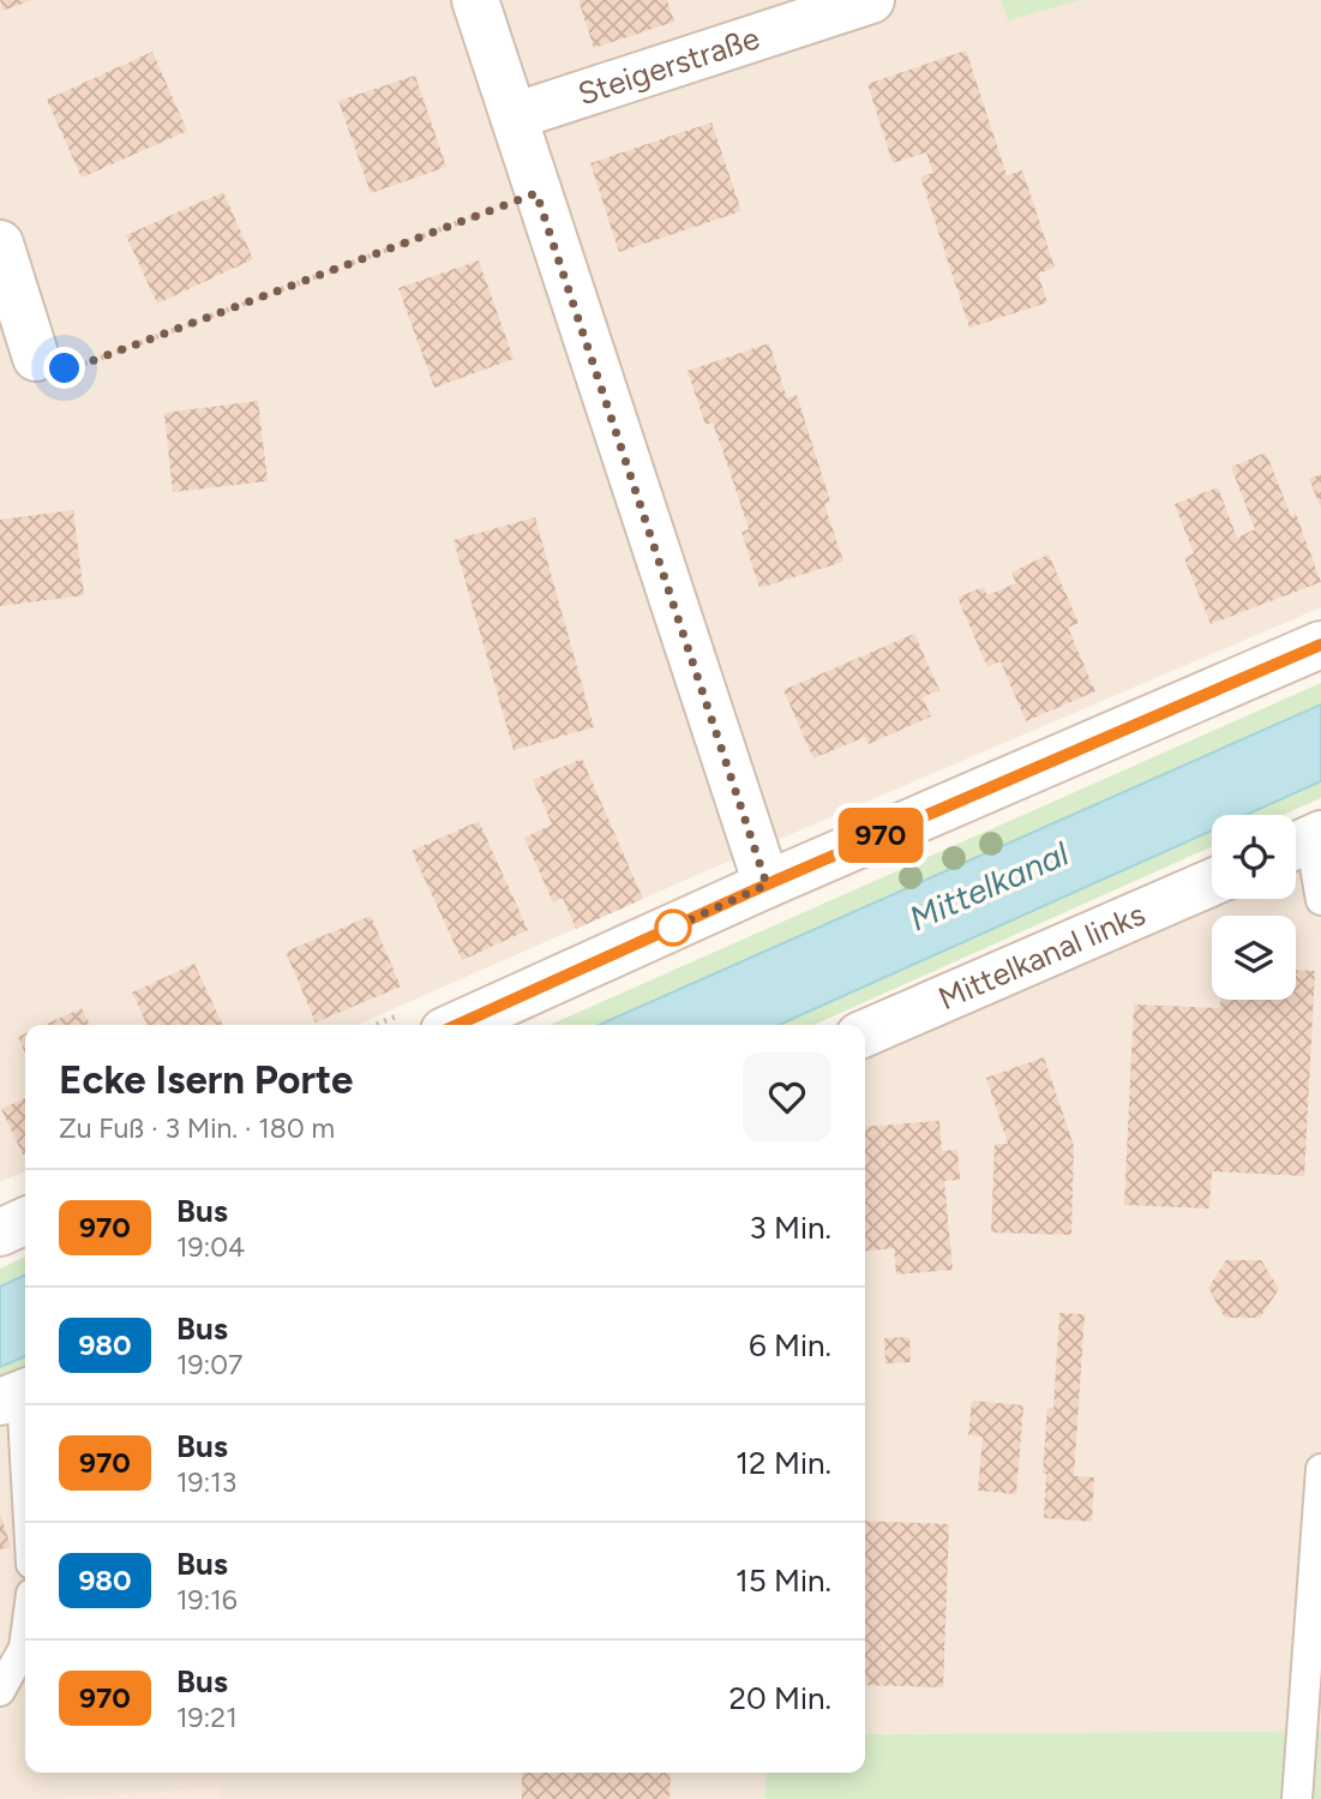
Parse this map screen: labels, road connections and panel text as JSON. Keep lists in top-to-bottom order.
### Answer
{
  "streets": {
    "street": ["Steigerstraße", "Mittelkanal links"]
  },
  "water": ["Mittelkanal"],
  "lines": ["bus line 970"],
  "page": {
    "on_map": "970",
    "heading": ["Ecke Isern Porte", "Zu Fuß · 3 Min. · 180 m"],
    "list": [
      {
        "mark": "970",
        "name": "Bus",
        "note": "19:04",
        "value": "3 Min."
      },
      {
        "mark": "980",
        "name": "Bus",
        "note": "19:07",
        "value": "6 Min."
      },
      {
        "mark": "970",
        "name": "Bus",
        "note": "19:13",
        "value": "12 Min."
      },
      {
        "mark": "980",
        "name": "Bus",
        "note": "19:16",
        "value": "15 Min."
      },
      {
        "mark": "970",
        "name": "Bus",
        "note": "19:21",
        "value": "20 Min."
      }
    ]
  }
}
